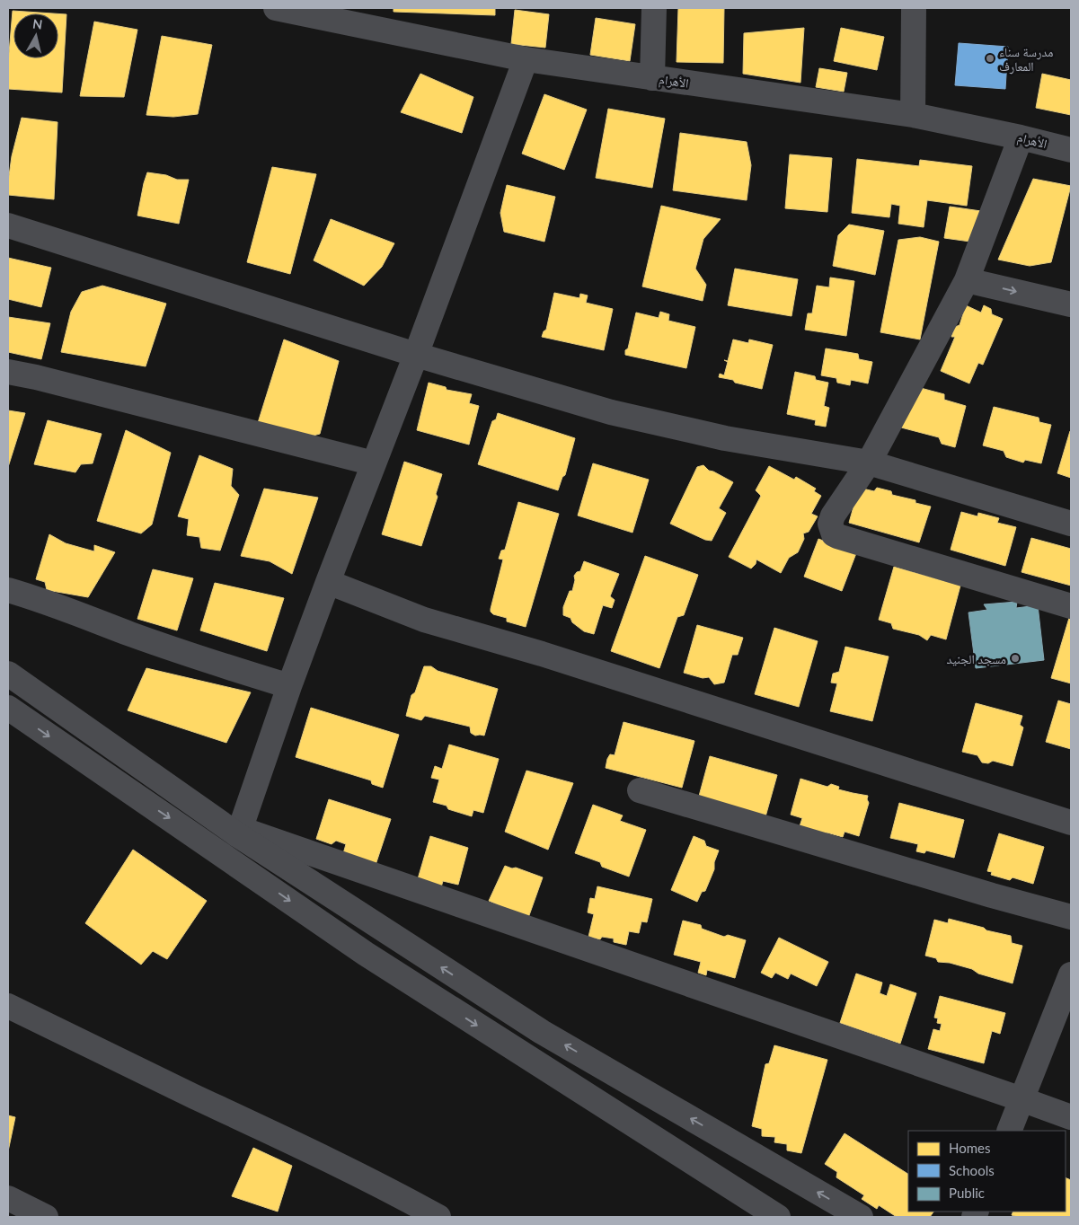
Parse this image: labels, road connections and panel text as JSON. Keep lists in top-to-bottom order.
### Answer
{
  "streets": {
    "street": ["الأهرام"]
  },
  "places": ["مدرسة سناء المعارف", "مسجد الجنيد"],
  "legend": ["Homes", "Schools", "Public"],
  "north": "top"
}
